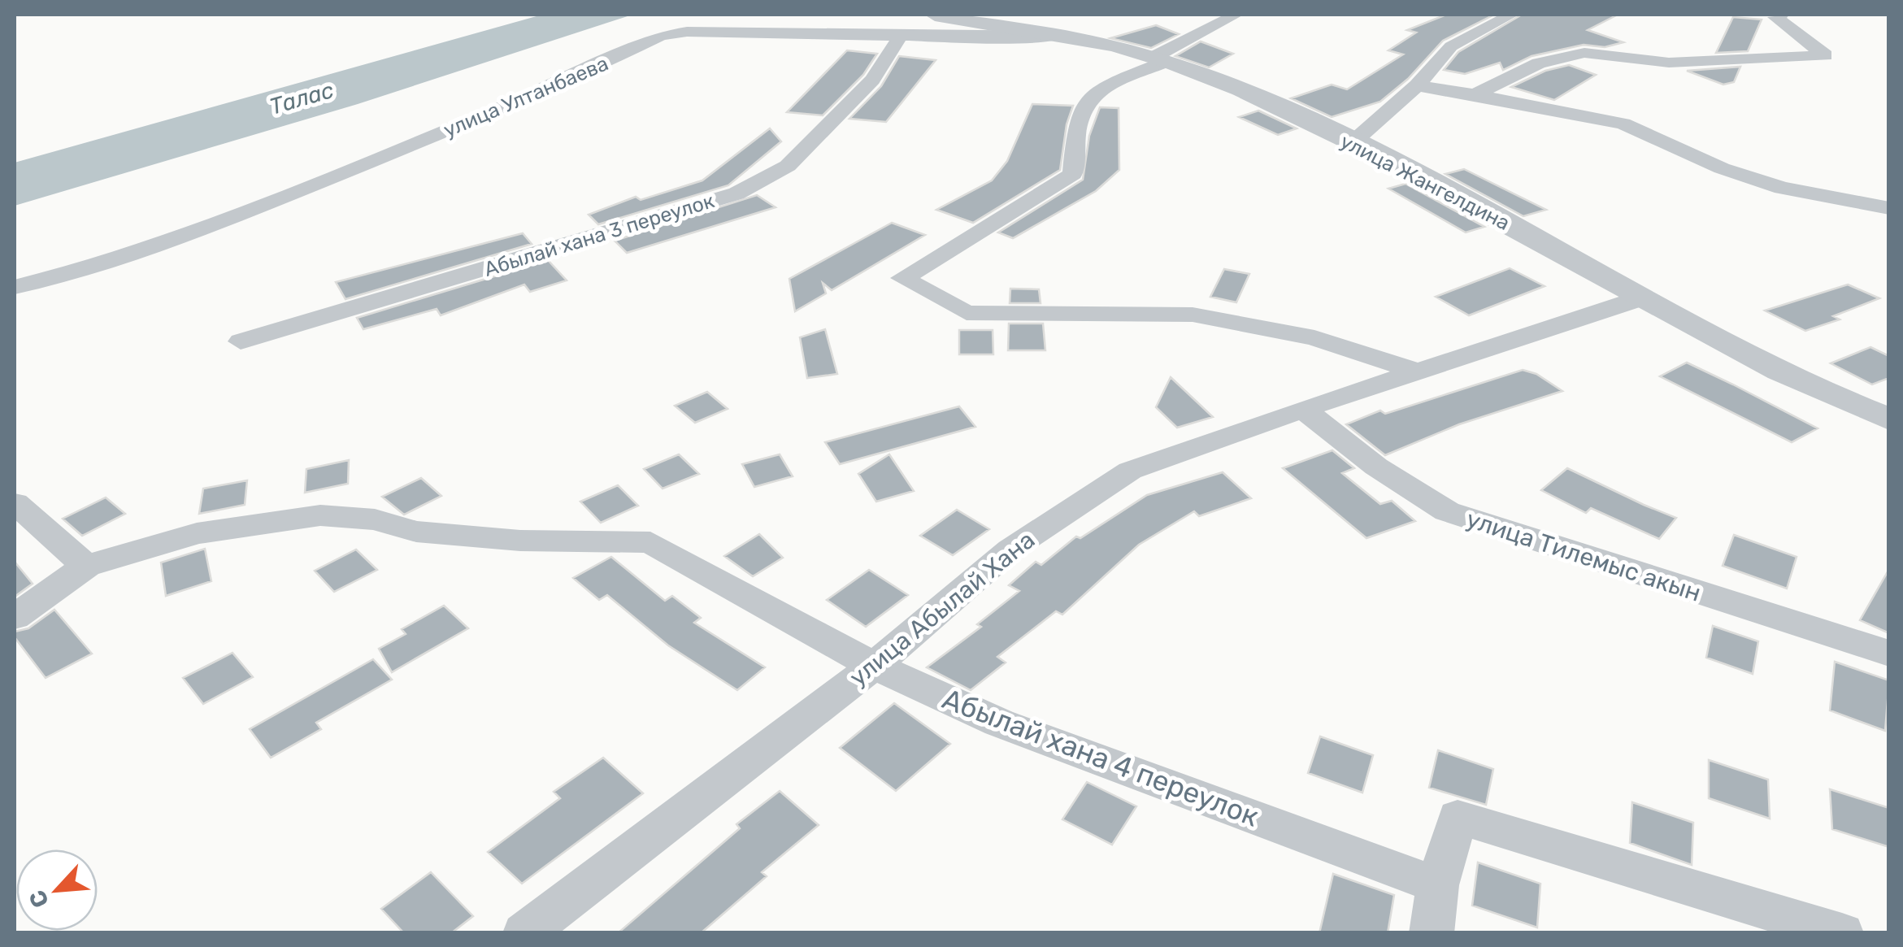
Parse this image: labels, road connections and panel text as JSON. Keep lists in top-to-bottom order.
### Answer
{
  "streets": {
    "street": [
      "улица Ултанбаева",
      "улица Жангелдина",
      "Абылай хана 3 переулок",
      "улица Тилемыс акын",
      "улица Абылай Хана",
      "Абылай хана 4 переулок"
    ]
  },
  "crossings": [
    ["улица Ултанбаева", "улица Жангелдина"],
    ["улица Ултанбаева", "Абылай хана 3 переулок"],
    ["улица Жангелдина", "улица Абылай Хана"],
    ["улица Тилемыс акын", "улица Абылай Хана"],
    ["улица Абылай Хана", "Абылай хана 4 переулок"]
  ],
  "water": ["Талас"],
  "north": "bottom left"
}
